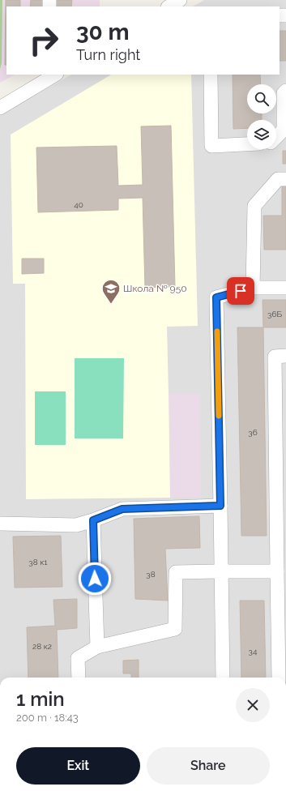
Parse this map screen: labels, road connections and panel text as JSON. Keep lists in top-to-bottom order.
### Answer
{
  "places": {
    "school or university": ["Школа № 950"]
  },
  "house_numbers": [
    "40",
    "36Б",
    "36",
    "38 к1",
    "38",
    "28 к2",
    "34"
  ],
  "page": {
    "turn": ["30 m", "Turn right"],
    "heading": ["1 min", "200 m · 18:43"],
    "buttons": ["Exit", "Share"]
  }
}
